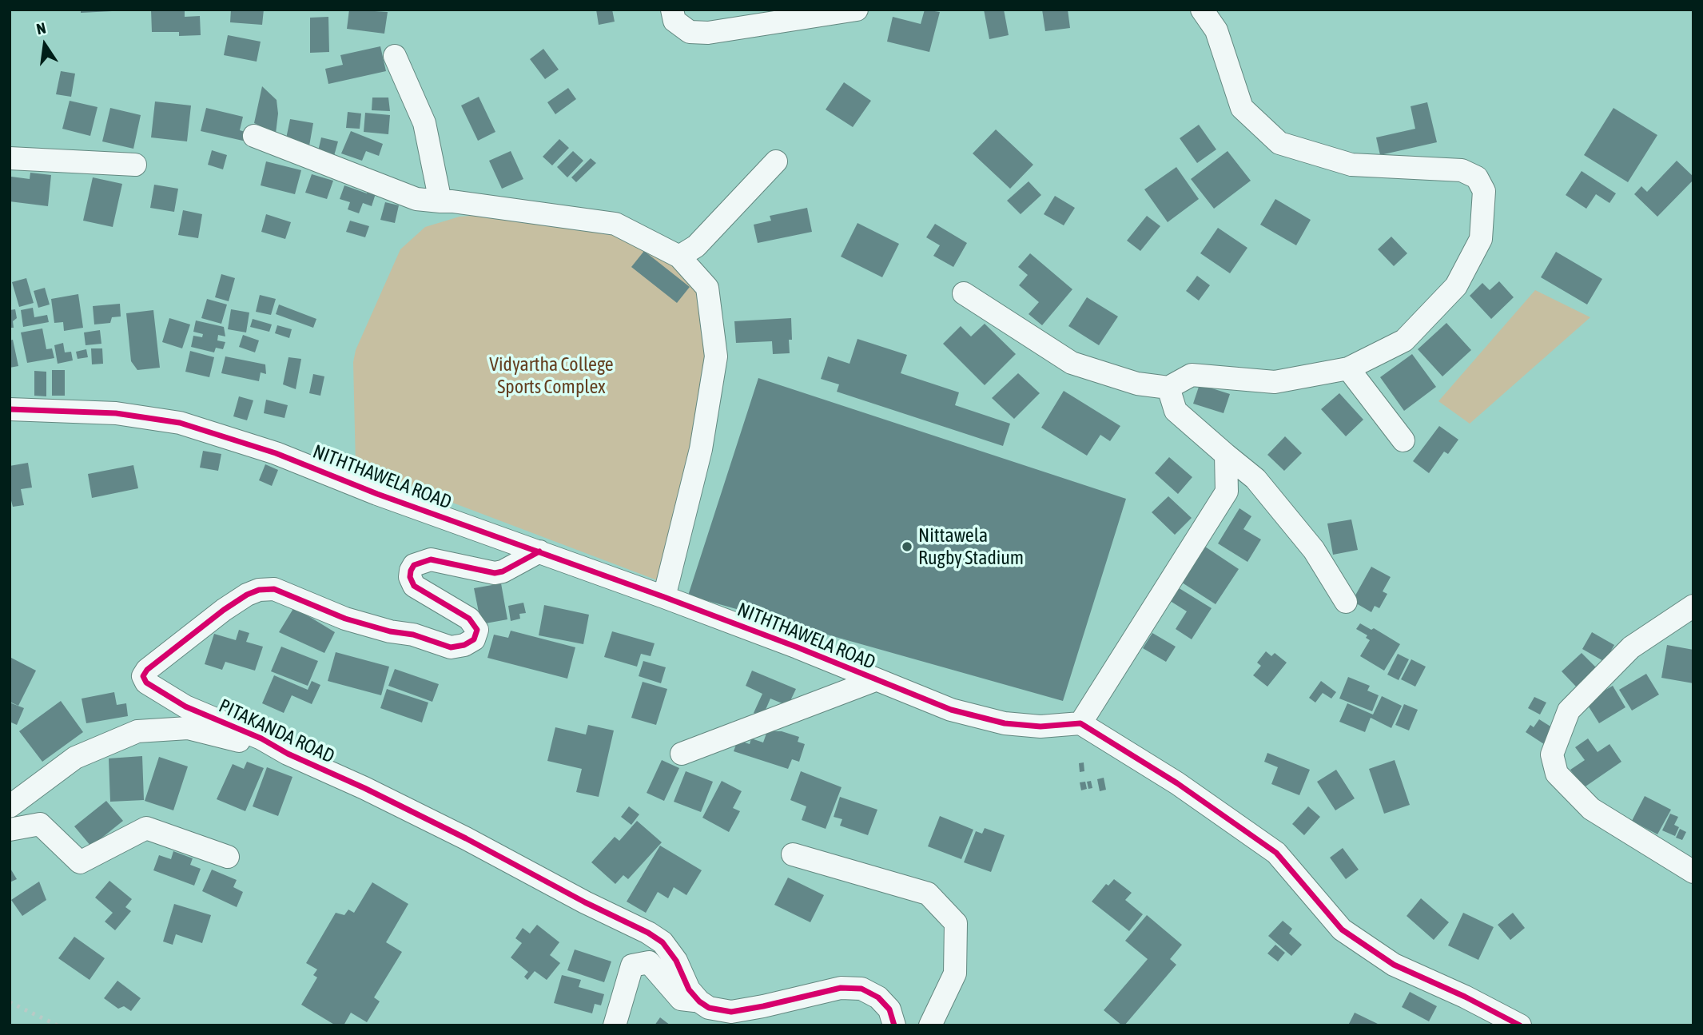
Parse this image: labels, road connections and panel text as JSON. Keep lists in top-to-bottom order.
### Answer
{
  "streets": {
    "street": ["NITHTHAWELA ROAD", "PITAKANDA ROAD"]
  },
  "crossings": [
    ["NITHTHAWELA ROAD", "PITAKANDA ROAD"]
  ],
  "parks": ["Vidyartha College Sports Complex"],
  "places": ["Nittawela Rugby Stadium"],
  "north": "top"
}
